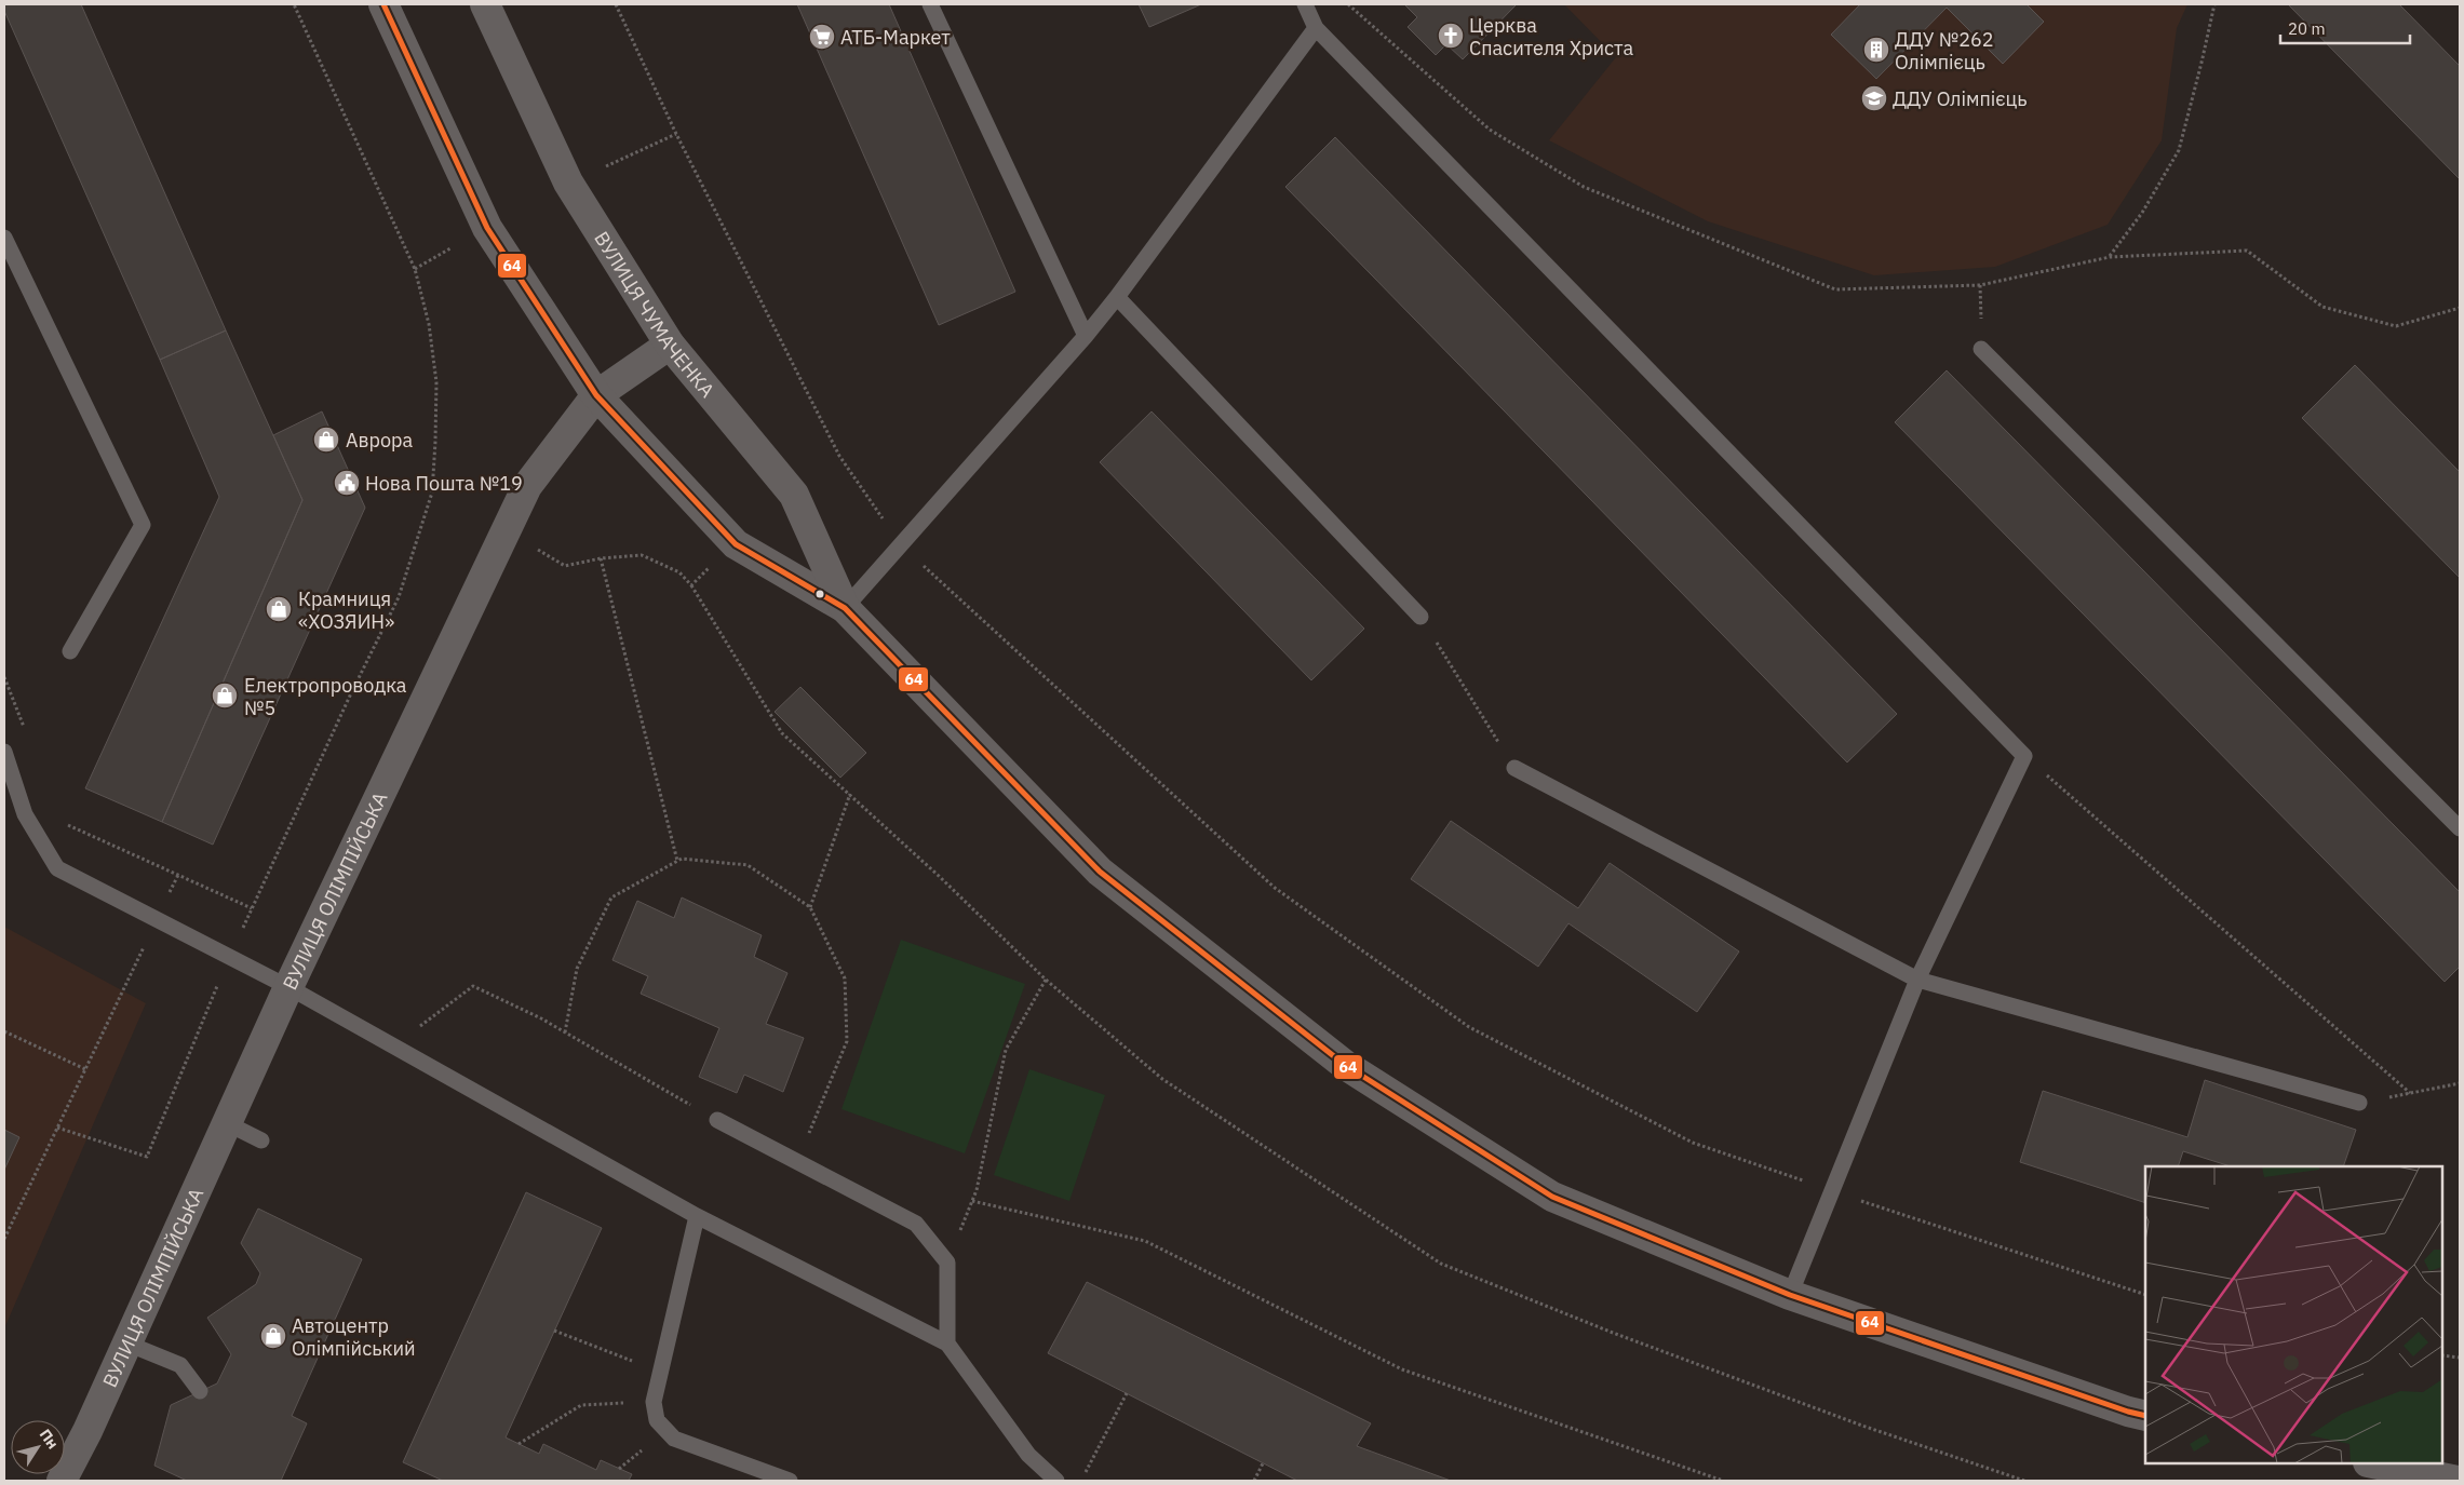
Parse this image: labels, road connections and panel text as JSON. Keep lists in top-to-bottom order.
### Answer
{
  "streets": {
    "street": ["ВУЛИЦЯ ЧУМАЧЕНКА", "ВУЛИЦЯ ОЛІМПІЙСЬКА"]
  },
  "crossings": [
    ["ВУЛИЦЯ ЧУМАЧЕНКА", "ВУЛИЦЯ ОЛІМПІЙСЬКА"]
  ],
  "places": {
    "church": ["Церква Спасителя Христа"],
    "supermarket": ["АТБ-Маркет"],
    "building": ["ДДУ №262 Олімпієць"],
    "school or university": ["ДДУ Олімпієць"],
    "shop": [
      "Аврора",
      "Крамниця «ХОЗЯИН»",
      "Електропроводка №5",
      "Автоцентр Олімпійський"
    ],
    "public building": ["Нова Пошта №19"]
  },
  "lines": ["transit line 64"],
  "scale_bar": "20 m",
  "north": "top right"
}
